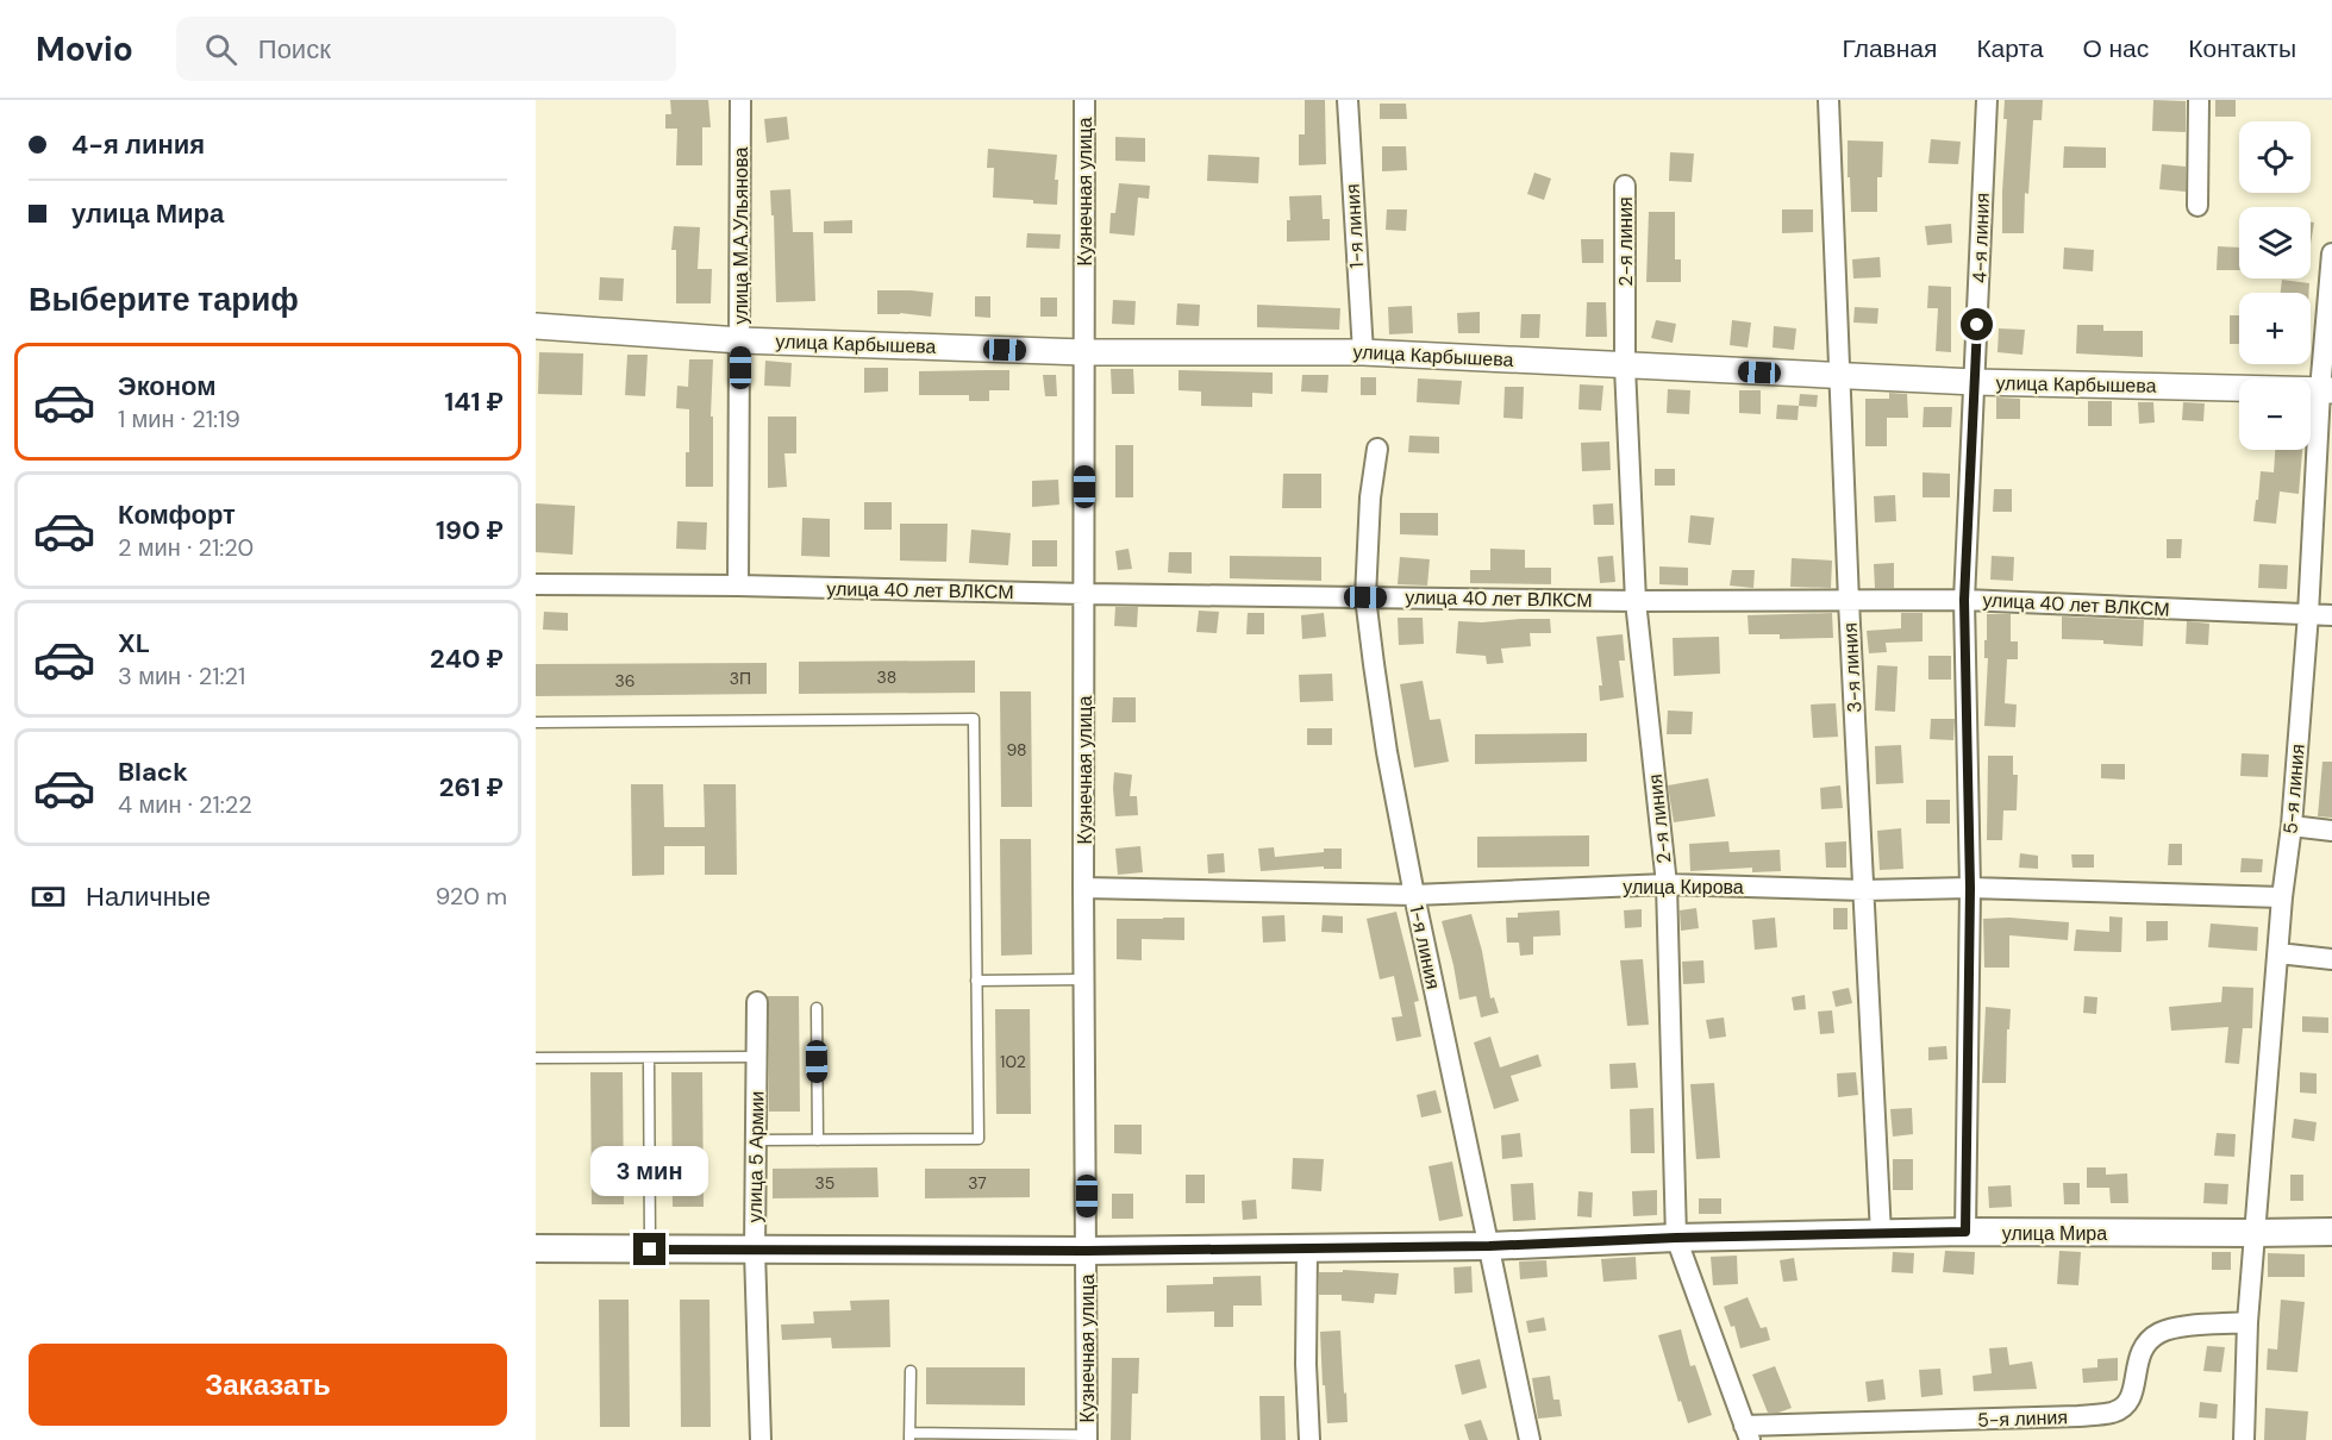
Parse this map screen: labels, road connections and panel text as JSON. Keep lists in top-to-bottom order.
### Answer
{
  "streets": {
    "main road": ["улица Мира"],
    "street": [
      "Кузнечная улица",
      "1-я линия",
      "улица М.А.Ульянова",
      "4-я линия",
      "2-я линия",
      "улица Карбышева",
      "улица 40 лет ВЛКСМ",
      "3-я линия",
      "5-я линия",
      "улица Кирова",
      "улица 5 Армии"
    ]
  },
  "crossings": [
    ["Кузнечная улица", "улица Карбышева"],
    ["Кузнечная улица", "улица 40 лет ВЛКСМ"],
    ["Кузнечная улица", "улица Кирова"],
    ["Кузнечная улица", "улица Мира"],
    ["1-я линия", "улица Карбышева"],
    ["1-я линия", "улица 40 лет ВЛКСМ"],
    ["1-я линия", "улица Кирова"],
    ["1-я линия", "улица Мира"],
    ["улица М.А.Ульянова", "улица Карбышева"],
    ["улица М.А.Ульянова", "улица 40 лет ВЛКСМ"],
    ["4-я линия", "улица Карбышева"],
    ["4-я линия", "улица 40 лет ВЛКСМ"],
    ["4-я линия", "улица Кирова"],
    ["4-я линия", "улица Мира"],
    ["2-я линия", "улица Карбышева"],
    ["2-я линия", "улица 40 лет ВЛКСМ"],
    ["2-я линия", "5-я линия"],
    ["2-я линия", "улица Кирова"],
    ["2-я линия", "улица Мира"],
    ["улица Карбышева", "3-я линия"],
    ["улица Карбышева", "5-я линия"],
    ["улица 40 лет ВЛКСМ", "3-я линия"],
    ["улица 40 лет ВЛКСМ", "5-я линия"],
    ["3-я линия", "улица Кирова"],
    ["3-я линия", "улица Мира"],
    ["5-я линия", "улица Кирова"],
    ["5-я линия", "улица Мира"],
    ["улица 5 Армии", "улица Мира"]
  ],
  "house_numbers": [
    "38",
    "3П",
    "36",
    "98",
    "102",
    "35",
    "37"
  ],
  "page": {
    "header": "Movio",
    "search": "Поиск",
    "nav": [
      "Главная",
      "Карта",
      "О нас",
      "Контакты"
    ],
    "banner": ["4-я линия", "улица Мира"],
    "map_buttons": ["+", "−"],
    "heading": "Выберите тариф",
    "list": [
      {
        "name": "Эконом",
        "note": "1 мин · 21:19",
        "value": "141 ₽"
      },
      {
        "name": "Комфорт",
        "note": "2 мин · 21:20",
        "value": "190 ₽"
      },
      {
        "name": "XL",
        "note": "3 мин · 21:21",
        "value": "240 ₽"
      },
      {
        "name": "Black",
        "note": "4 мин · 21:22",
        "value": "261 ₽"
      }
    ],
    "pay": ["Наличные", "920 m"],
    "bubble": "3 мин",
    "buttons": "Заказать"
  }
}
